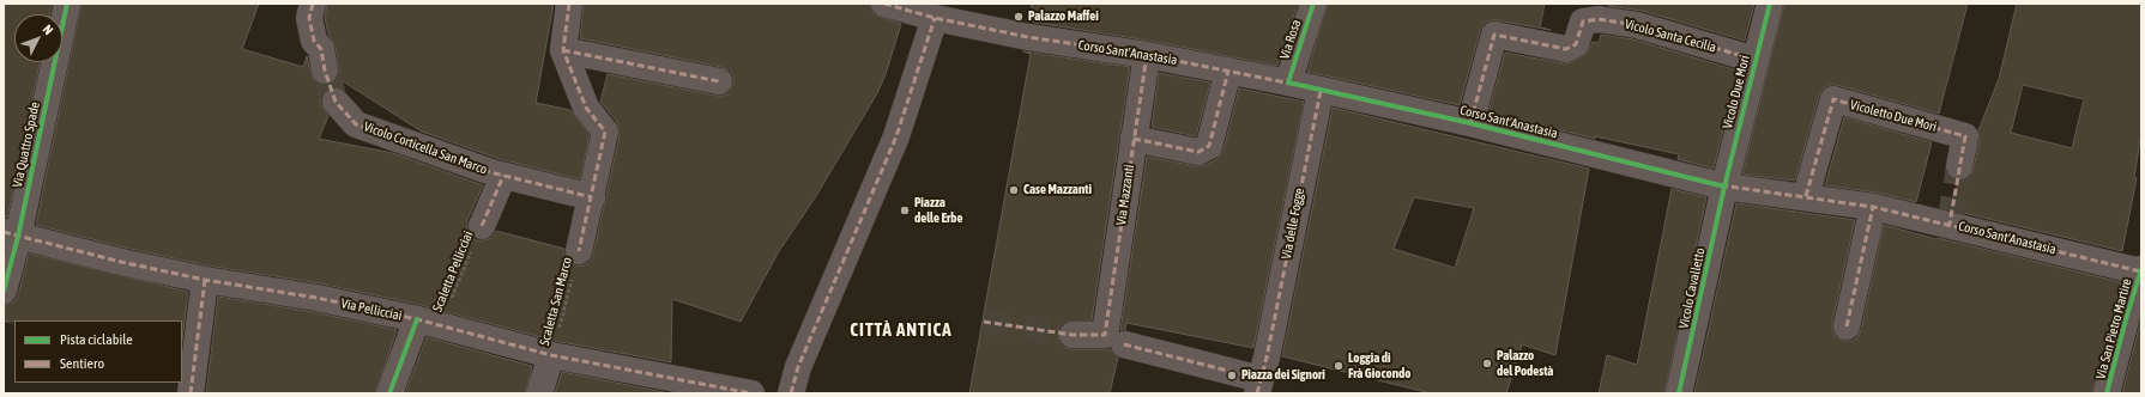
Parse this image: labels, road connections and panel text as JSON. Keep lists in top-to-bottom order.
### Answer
{
  "streets": {
    "street": [
      "Vicolo Santa Cecilia",
      "Via Rosa",
      "Corso Sant'Anastasia",
      "Vicolo Due Mori",
      "Vicoletto Due Mori",
      "Via Quattro Spade",
      "Vicolo Corticella San Marco",
      "Via Mazzanti",
      "Via delle Fogge",
      "Vicolo Cavalletto",
      "Via Pellicciai",
      "Via San Pietro Martire"
    ],
    "path": ["Scaletta Pellicciai", "Scaletta San Marco"]
  },
  "crossings": [
    ["Vicolo Santa Cecilia", "Corso Sant'Anastasia"],
    ["Vicolo Santa Cecilia", "Vicolo Due Mori"],
    ["Via Rosa", "Corso Sant'Anastasia"],
    ["Corso Sant'Anastasia", "Vicolo Due Mori"],
    ["Corso Sant'Anastasia", "Vicoletto Due Mori"],
    ["Corso Sant'Anastasia", "Via Mazzanti"],
    ["Corso Sant'Anastasia", "Via delle Fogge"],
    ["Corso Sant'Anastasia", "Vicolo Cavalletto"],
    ["Corso Sant'Anastasia", "Via San Pietro Martire"],
    ["Vicolo Due Mori", "Vicolo Cavalletto"],
    ["Via Quattro Spade", "Via Pellicciai"],
    ["Scaletta Pellicciai", "Via Pellicciai"],
    ["Scaletta San Marco", "Via Pellicciai"]
  ],
  "districts": ["CITTÀ ANTICA"],
  "places": [
    "Palazzo Maffei",
    "Case Mazzanti",
    "Piazza delle Erbe",
    "Palazzo del Podestà",
    "Loggia di Frà Giocondo",
    "Piazza dei Signori"
  ],
  "legend": ["Pista ciclabile", "Sentiero"],
  "north": "top right"
}
